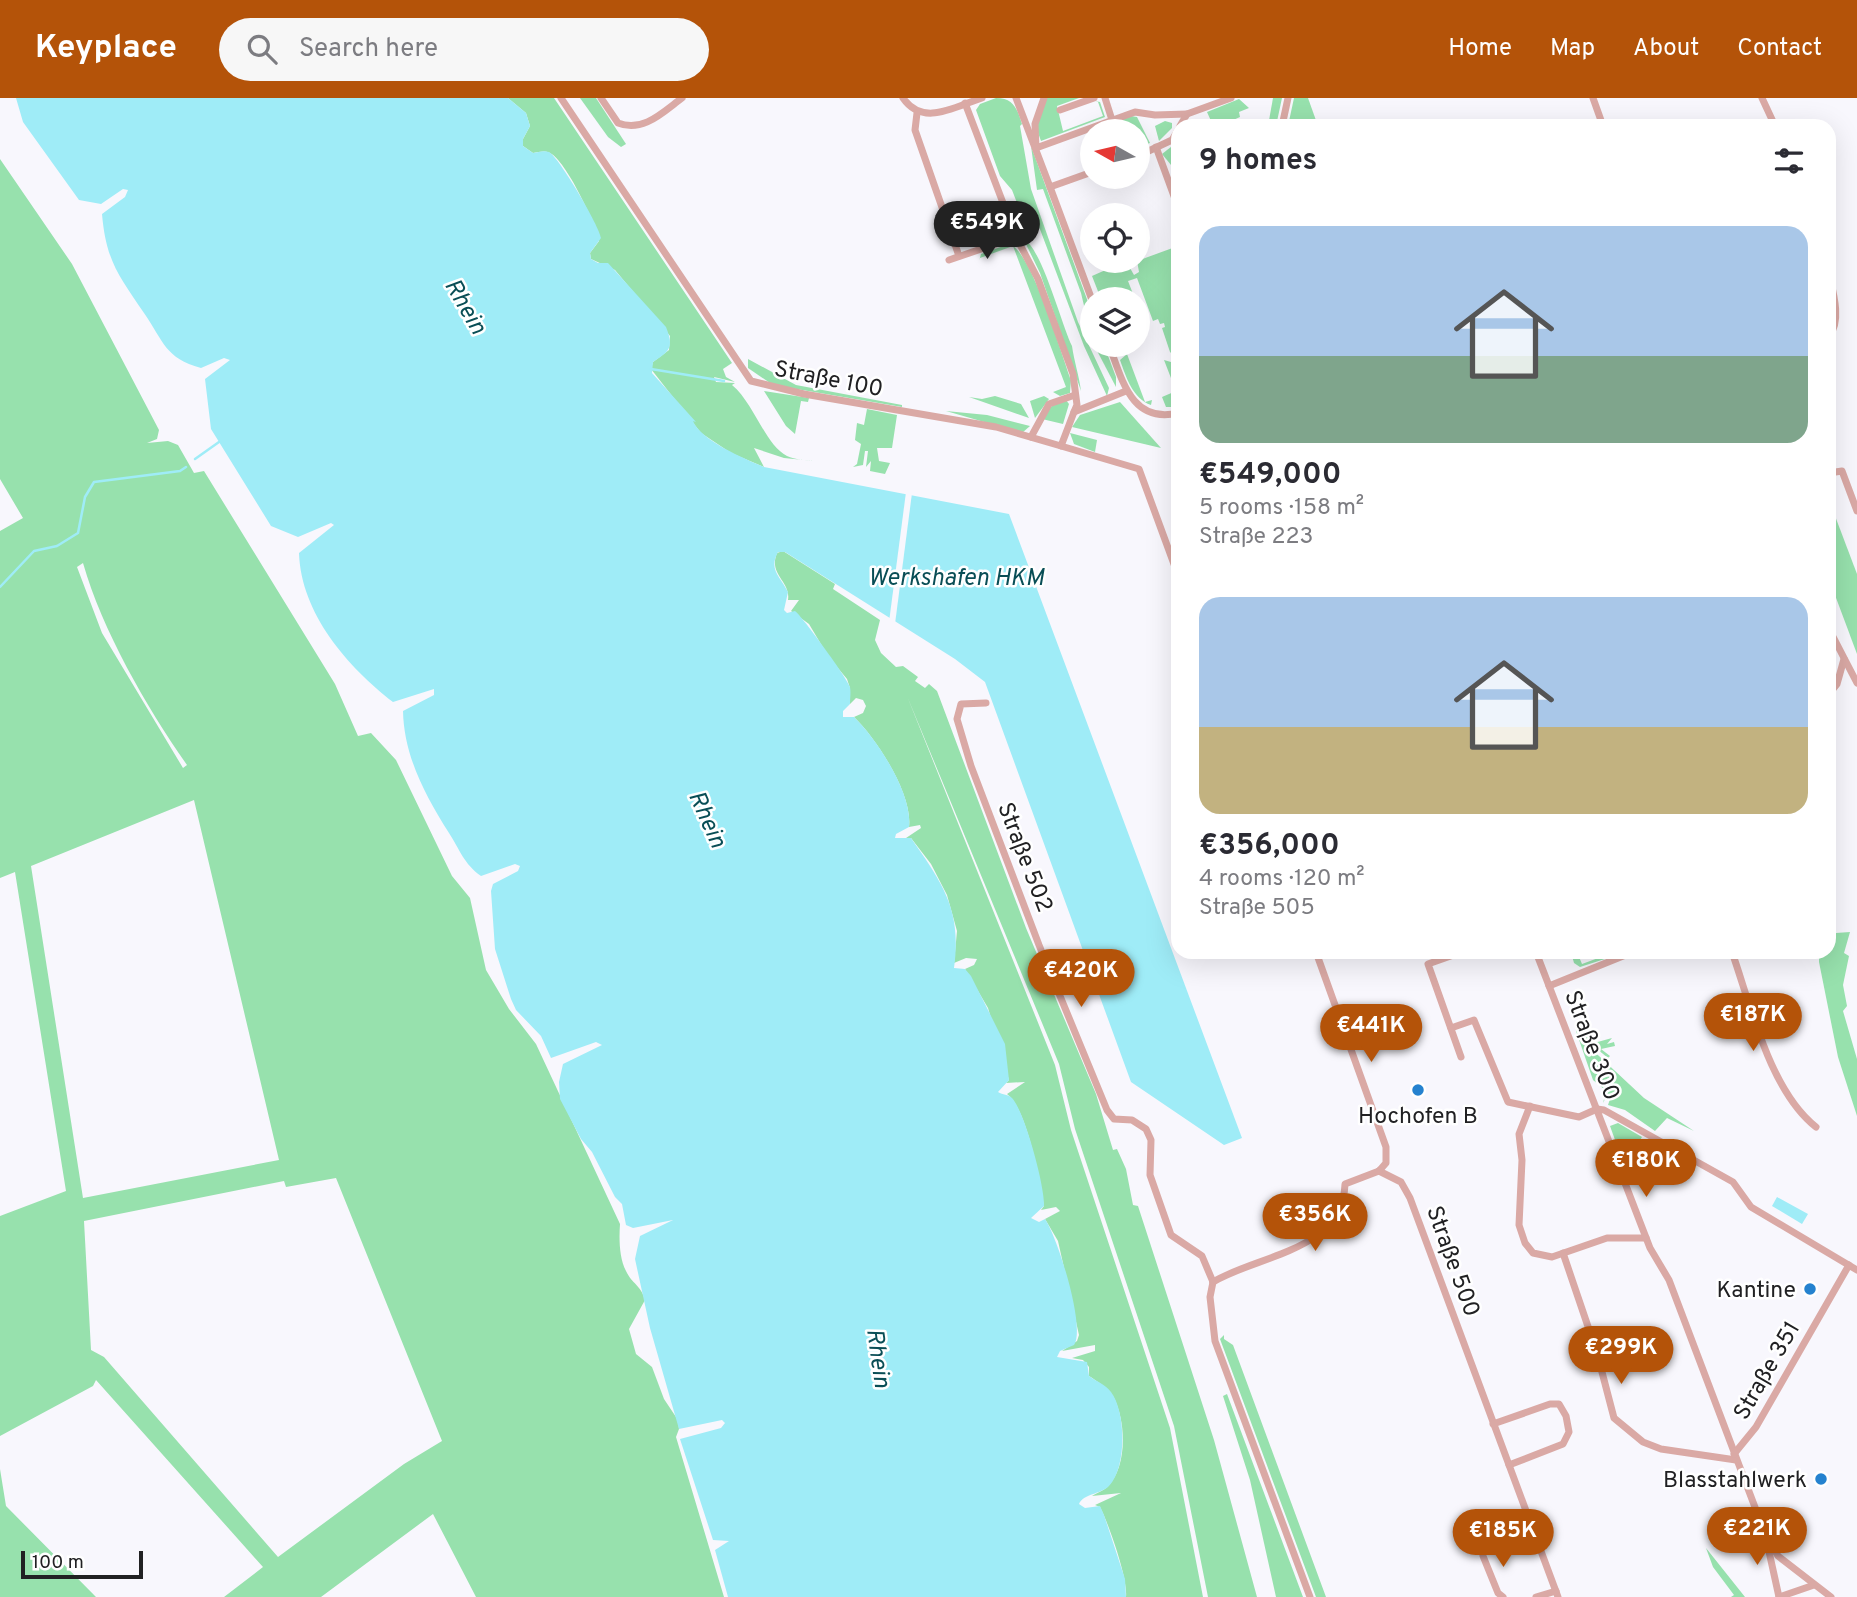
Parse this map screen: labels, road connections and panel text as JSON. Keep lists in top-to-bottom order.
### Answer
{
  "streets": {
    "street": [
      "Straße 100",
      "Straße 502",
      "Straße 300",
      "Straße 500",
      "Straße 351"
    ]
  },
  "crossings": [
    ["Straße 300", "Straße 351"]
  ],
  "water": ["Rhein", "Werkshafen HKM"],
  "places": ["Hochofen B", "Kantine", "Blasstahlwerk"],
  "scale_bar": "100 m",
  "north": "left",
  "page": {
    "header": "Keyplace",
    "search": "Search here",
    "nav": [
      "Home",
      "Map",
      "About",
      "Contact"
    ],
    "heading": "9 homes",
    "price": [
      "€549K",
      "€420K",
      "€187K",
      "€441K",
      "€180K",
      "€356K",
      "€299K",
      "€221K",
      "€185K"
    ],
    "list": [
      {
        "name": "€549,000",
        "note": "5 rooms · 158 m² · Straße 223"
      },
      {
        "name": "€356,000",
        "note": "4 rooms · 120 m² · Straße 505"
      }
    ],
    "scale": "100 m"
  }
}
